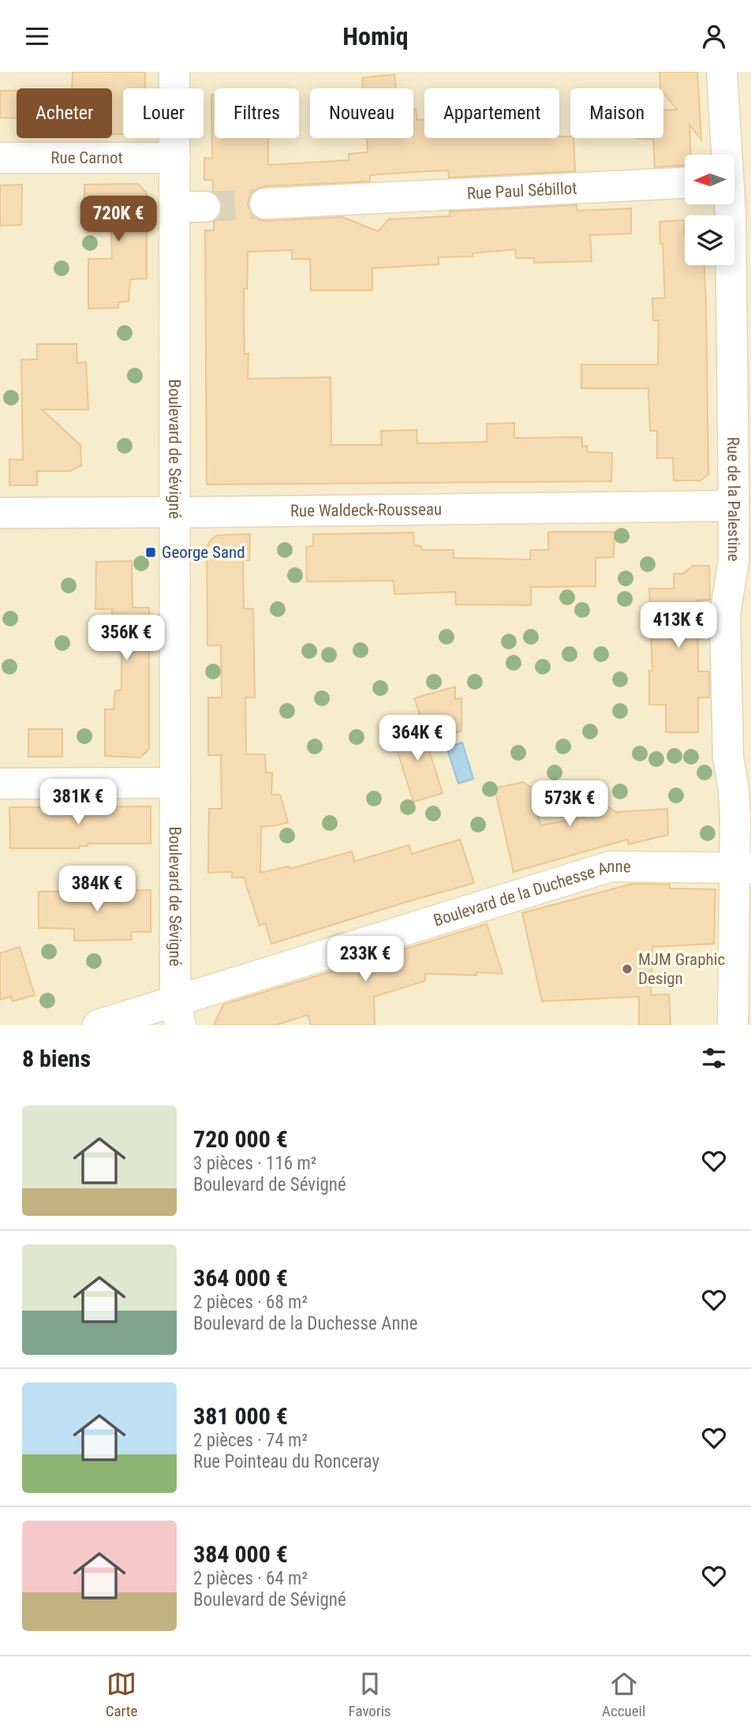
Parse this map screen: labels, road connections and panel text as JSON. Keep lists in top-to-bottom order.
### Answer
{
  "streets": {
    "street": [
      "Rue Carnot",
      "Rue Paul Sébillot",
      "Boulevard de Sévigné",
      "Rue de la Palestine",
      "Rue Waldeck-Rousseau",
      "Boulevard de la Duchesse Anne"
    ]
  },
  "crossings": [
    ["Rue Carnot", "Boulevard de Sévigné"],
    ["Boulevard de Sévigné", "Rue Waldeck-Rousseau"],
    ["Boulevard de Sévigné", "Boulevard de la Duchesse Anne"],
    ["Rue de la Palestine", "Rue Waldeck-Rousseau"],
    ["Rue de la Palestine", "Boulevard de la Duchesse Anne"]
  ],
  "places": {
    "transit": ["George Sand"],
    "other": ["MJM Graphic Design"]
  },
  "north": "left",
  "page": {
    "header": "Homiq",
    "chip": [
      "Acheter",
      "Louer",
      "Filtres",
      "Nouveau",
      "Appartement",
      "Maison"
    ],
    "price": [
      "720K €",
      "413K €",
      "356K €",
      "364K €",
      "381K €",
      "573K €",
      "384K €",
      "233K €"
    ],
    "heading": "8 biens",
    "list": [
      {
        "name": "720 000 €",
        "note": "3 pièces · 116 m² · Boulevard de Sévigné"
      },
      {
        "name": "364 000 €",
        "note": "2 pièces · 68 m² · Boulevard de la Duchesse Anne"
      },
      {
        "name": "381 000 €",
        "note": "2 pièces · 74 m² · Rue Pointeau du Ronceray"
      },
      {
        "name": "384 000 €",
        "note": "2 pièces · 64 m² · Boulevard de Sévigné"
      }
    ],
    "tabs": ["Carte", "Favoris", "Accueil"]
  }
}
